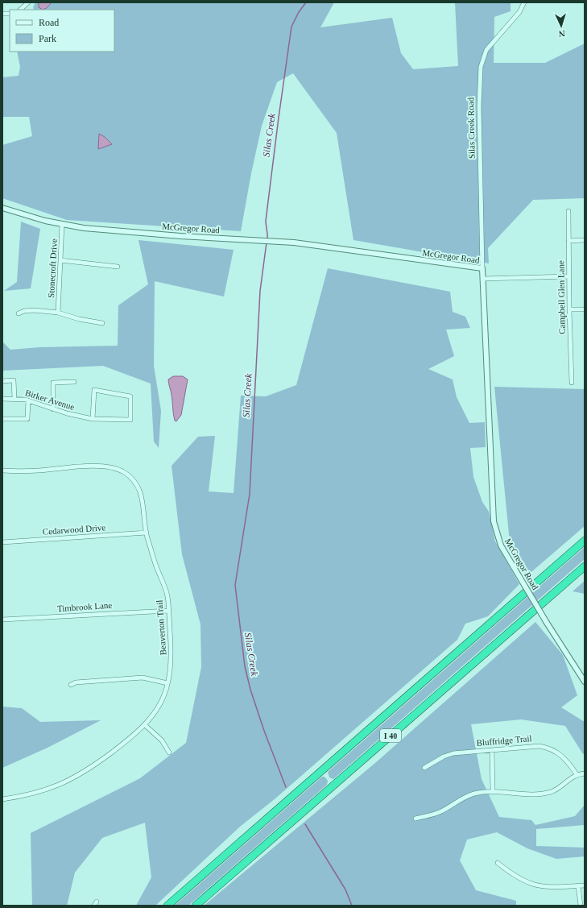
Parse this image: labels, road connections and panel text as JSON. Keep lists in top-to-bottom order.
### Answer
{
  "streets": {
    "highway": ["I 40"],
    "street": [
      "Silas Creek Road",
      "McGregor Road",
      "Stonecroft Drive",
      "Campbell Glen Lane",
      "Birker Avenue",
      "Cedarwood Drive",
      "Timbrook Lane",
      "Beaverton Trail",
      "Bluffridge Trail"
    ]
  },
  "crossings": [
    ["Silas Creek Road", "McGregor Road"],
    ["McGregor Road", "Stonecroft Drive"],
    ["Cedarwood Drive", "Beaverton Trail"],
    ["Timbrook Lane", "Beaverton Trail"]
  ],
  "water": ["Silas Creek"],
  "legend": ["Road", "Park"],
  "north": "bottom"
}
